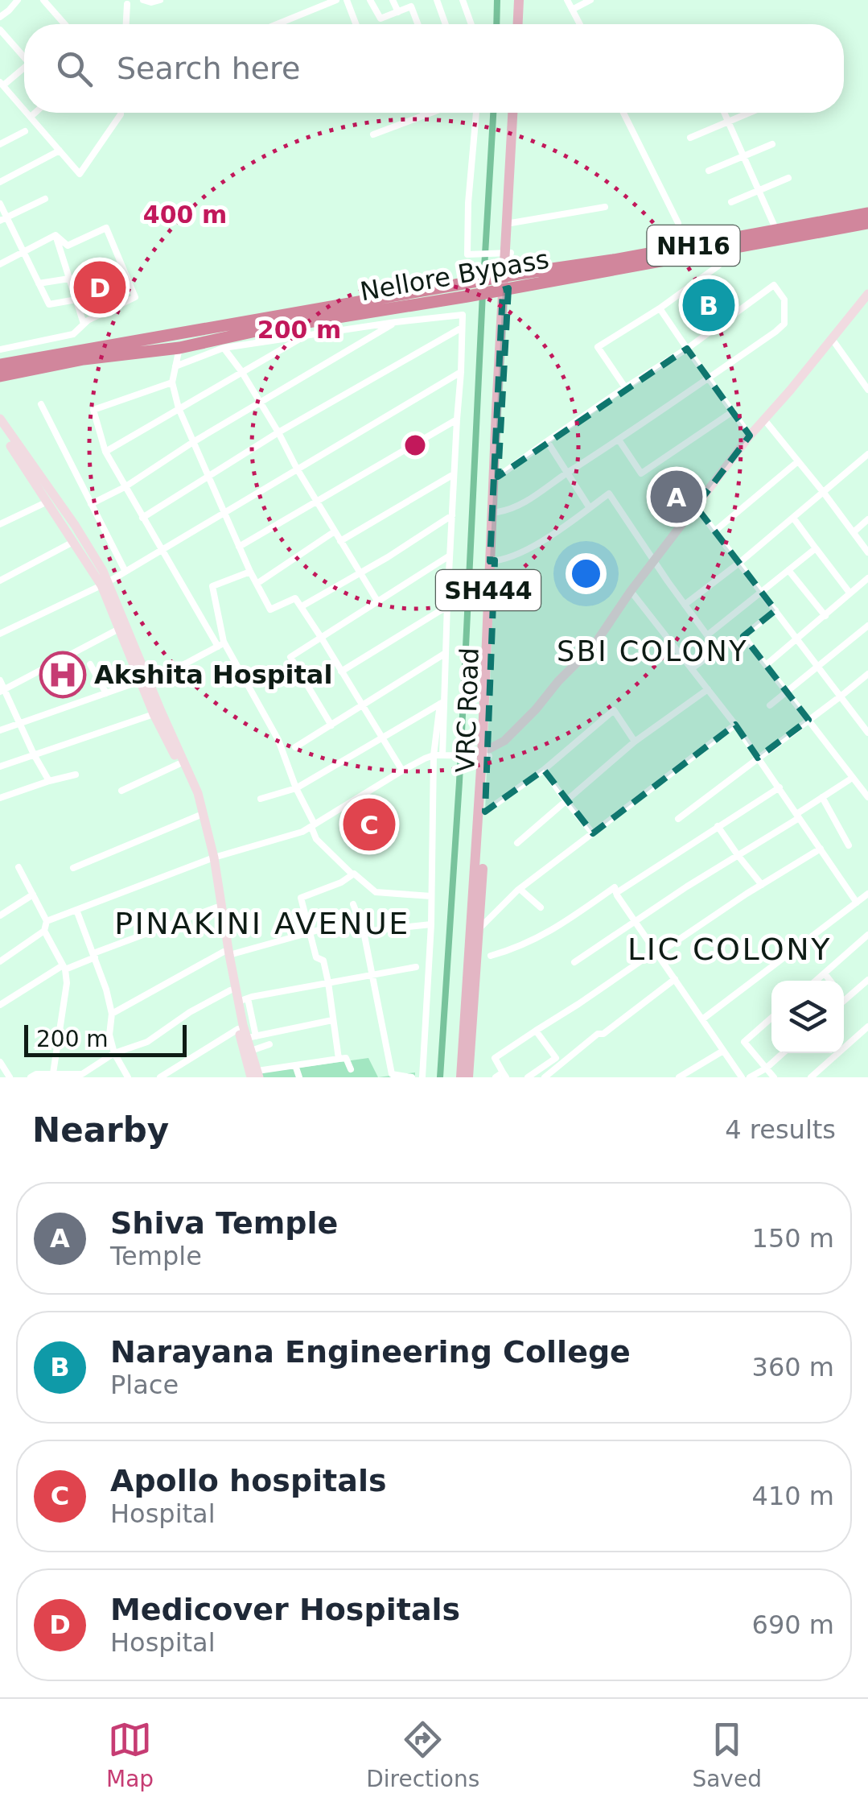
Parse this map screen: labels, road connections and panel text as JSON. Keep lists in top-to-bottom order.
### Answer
{
  "streets": {
    "highway": ["NH16", "Nellore Bypass"],
    "main road": ["SH444", "VRC Road"]
  },
  "crossings": [
    ["SH444", "VRC Road"]
  ],
  "districts": ["SBI COLONY", "PINAKINI AVENUE", "LIC COLONY"],
  "places": {
    "hospital": ["Akshita Hospital"]
  },
  "scale_bar": "200 m",
  "page": {
    "search": "Search here",
    "pins": [
      "D",
      "B",
      "A",
      "C"
    ],
    "scale": "200 m",
    "heading": ["Nearby", "4 results"],
    "list": [
      {
        "mark": "A",
        "name": "Shiva Temple",
        "note": "Temple",
        "value": "150 m"
      },
      {
        "mark": "B",
        "name": "Narayana Engineering College",
        "note": "Place",
        "value": "360 m"
      },
      {
        "mark": "C",
        "name": "Apollo hospitals",
        "note": "Hospital",
        "value": "410 m"
      },
      {
        "mark": "D",
        "name": "Medicover Hospitals",
        "note": "Hospital",
        "value": "690 m"
      }
    ],
    "nav": ["Map", "Directions", "Saved"]
  },
  "rings": ["400 m", "200 m"]
}
